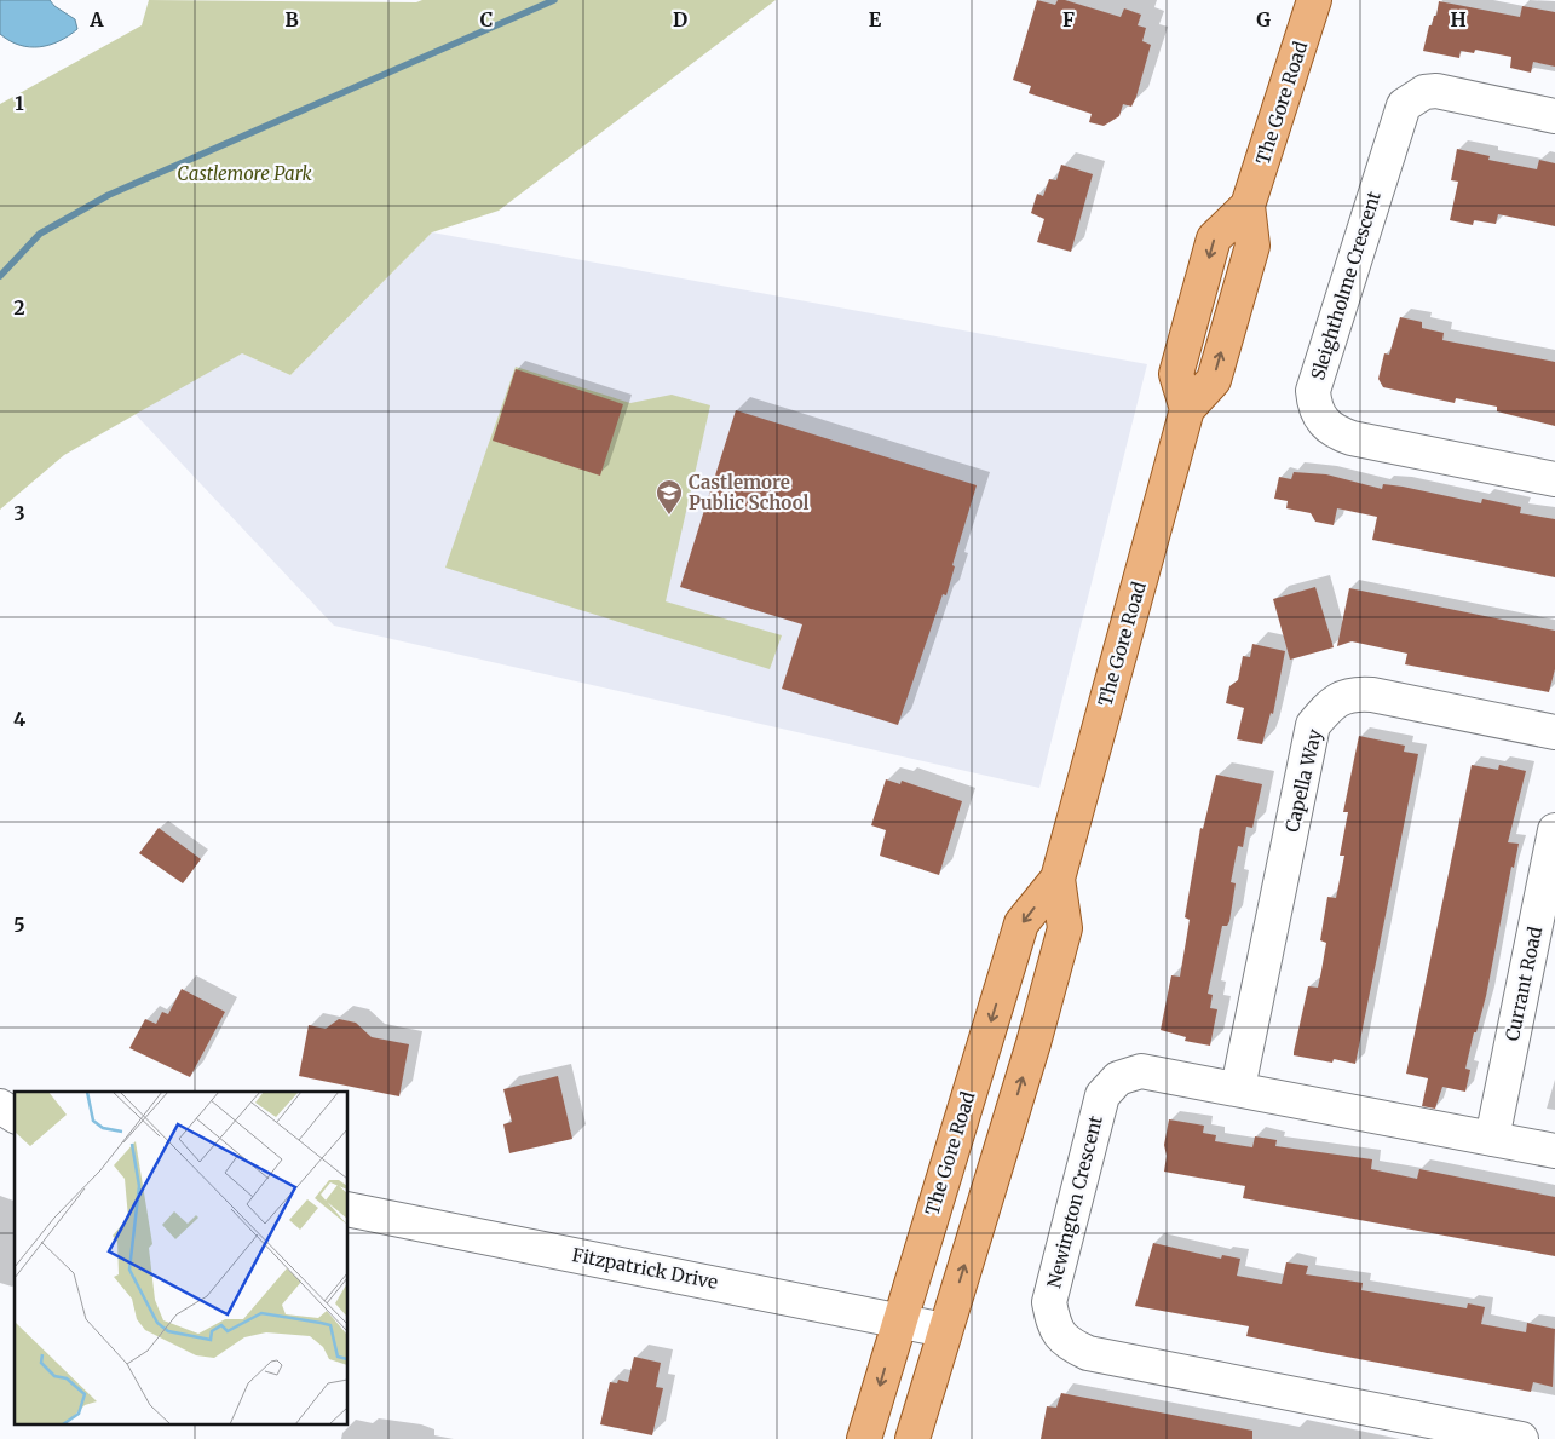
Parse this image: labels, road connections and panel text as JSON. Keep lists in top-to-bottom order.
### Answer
{
  "streets": {
    "main road": ["The Gore Road"],
    "street": [
      "Sleightholme Crescent",
      "Capella Way",
      "Currant Road",
      "Newington Crescent",
      "Fitzpatrick Drive"
    ]
  },
  "crossings": [
    ["The Gore Road", "Fitzpatrick Drive"],
    ["Capella Way", "Newington Crescent"],
    ["Currant Road", "Newington Crescent"]
  ],
  "parks": ["Castlemore Park"],
  "places": {
    "school or university": ["Castlemore Public School"]
  },
  "grid": {
    "columns": [
      "A",
      "B",
      "C",
      "D",
      "E",
      "F",
      "G",
      "H"
    ],
    "rows": [
      "1",
      "2",
      "3",
      "4",
      "5"
    ]
  }
}
